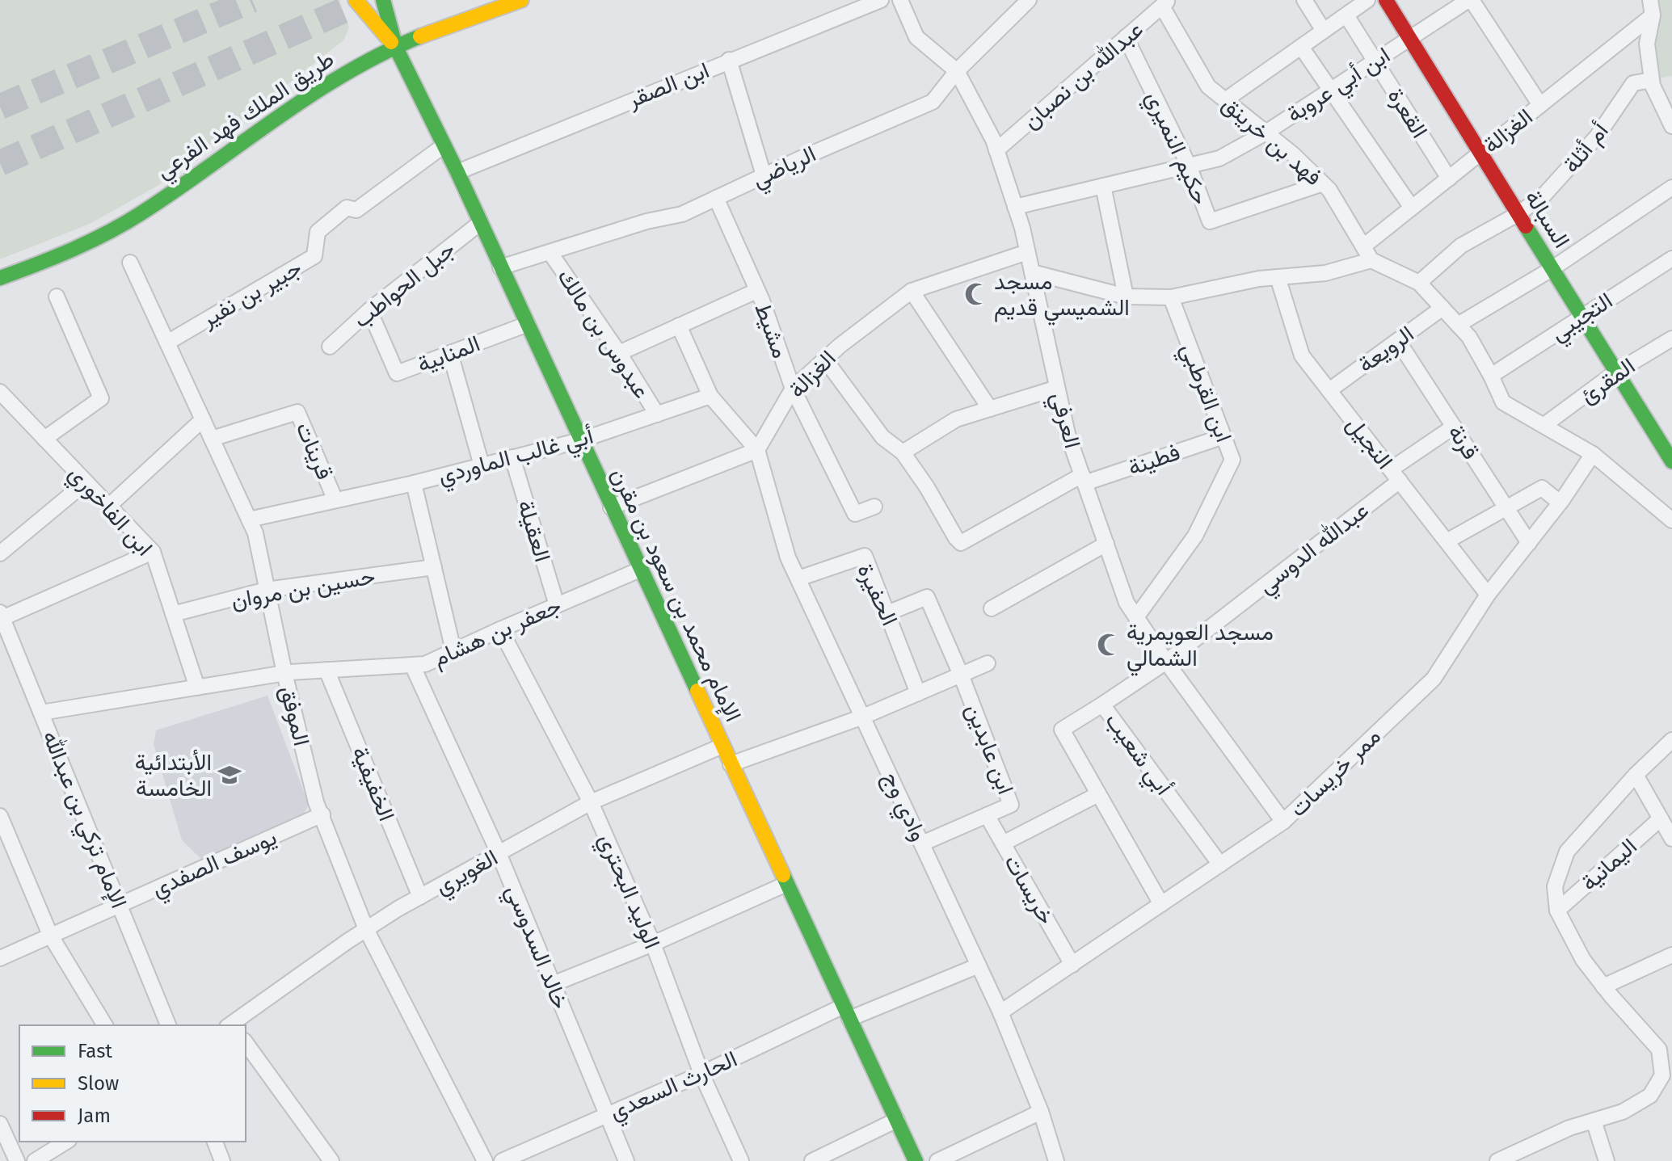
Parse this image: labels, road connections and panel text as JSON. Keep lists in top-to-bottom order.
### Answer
{
  "streets": {
    "street": [
      "عبدالله بن نصبان",
      "ابن الصقر",
      "ابن أبي عروبة",
      "القعرة",
      "طريق الملك فهد الفرعي",
      "الغزالة",
      "فهد بن خرينق",
      "حكيم النميري",
      "أم أثلة",
      "الرياضي",
      "السبالة",
      "جبل الحواطب",
      "جبير بن نفير",
      "التجيبي",
      "مشيط",
      "عبدوس بن مالك",
      "الرويعة",
      "المنابية",
      "المقرئ",
      "ابن القرطبي",
      "العرفي",
      "قرنة",
      "النجيل",
      "قرينات",
      "أبي غالب الماوردي",
      "فطينة",
      "ابن الفاخوري",
      "العقيلة",
      "عبدالله الدوسي",
      "حسين بن مروان",
      "الإمام محمد بن سعود بن مقرن",
      "الحفيرة",
      "جعفر بن هشام",
      "الموفق",
      "ابن عابدين",
      "أبي شعيب",
      "ممر خريسات",
      "الخفيفية",
      "وادي وج",
      "الإمام تركي بن عبدالله",
      "يوسف الصفدي",
      "اليمانية",
      "الغويري",
      "خريسات",
      "الوليد البحتري",
      "خالد السدوسي",
      "الحارث السعدي"
    ]
  },
  "crossings": [
    ["عبدالله بن نصبان", "فهد بن خرينق"],
    ["عبدالله بن نصبان", "حكيم النميري"],
    ["عبدالله بن نصبان", "العرفي"],
    ["ابن الصقر", "الإمام محمد بن سعود بن مقرن"],
    ["ابن أبي عروبة", "القعرة"],
    ["ابن أبي عروبة", "فهد بن خرينق"],
    ["ابن أبي عروبة", "حكيم النميري"],
    ["ابن أبي عروبة", "السبالة"],
    ["ابن أبي عروبة", "العرفي"],
    ["القعرة", "الغزالة"],
    ["طريق الملك فهد الفرعي", "الإمام محمد بن سعود بن مقرن"],
    ["الغزالة", "فهد بن خرينق"],
    ["الغزالة", "السبالة"],
    ["الغزالة", "مشيط"],
    ["الغزالة", "العرفي"],
    ["الغزالة", "وادي وج"],
    ["فهد بن خرينق", "حكيم النميري"],
    ["أم أثلة", "السبالة"],
    ["الرياضي", "مشيط"],
    ["الرياضي", "عبدوس بن مالك"],
    ["الرياضي", "العرفي"],
    ["الرياضي", "الإمام محمد بن سعود بن مقرن"],
    ["السبالة", "التجيبي"],
    ["السبالة", "المقرئ"],
    ["جبل الحواطب", "المنابية"],
    ["جبل الحواطب", "الإمام محمد بن سعود بن مقرن"],
    ["جبير بن نفير", "الإمام محمد بن سعود بن مقرن"],
    ["جبير بن نفير", "الموفق"],
    ["عبدوس بن مالك", "أبي غالب الماوردي"],
    ["الرويعة", "قرنة"],
    ["الرويعة", "النجيل"],
    ["المنابية", "الإمام محمد بن سعود بن مقرن"],
    ["ابن القرطبي", "العرفي"],
    ["ابن القرطبي", "فطينة"],
    ["العرفي", "فطينة"],
    ["العرفي", "عبدالله الدوسي"],
    ["العرفي", "أبي شعيب"],
    ["العرفي", "ممر خريسات"],
    ["قرنة", "عبدالله الدوسي"],
    ["قرنة", "ممر خريسات"],
    ["النجيل", "عبدالله الدوسي"],
    ["النجيل", "ممر خريسات"],
    ["قرينات", "أبي غالب الماوردي"],
    ["قرينات", "الموفق"],
    ["أبي غالب الماوردي", "العقيلة"],
    ["أبي غالب الماوردي", "الإمام محمد بن سعود بن مقرن"],
    ["أبي غالب الماوردي", "الموفق"],
    ["ابن الفاخوري", "حسين بن مروان"],
    ["ابن الفاخوري", "جعفر بن هشام"],
    ["العقيلة", "جعفر بن هشام"],
    ["عبدالله الدوسي", "أبي شعيب"],
    ["حسين بن مروان", "الموفق"],
    ["الإمام محمد بن سعود بن مقرن", "جعفر بن هشام"],
    ["الإمام محمد بن سعود بن مقرن", "الغويري"],
    ["الإمام محمد بن سعود بن مقرن", "الحارث السعدي"],
    ["الحفيرة", "وادي وج"],
    ["جعفر بن هشام", "الموفق"],
    ["جعفر بن هشام", "الخفيفية"],
    ["جعفر بن هشام", "الإمام تركي بن عبدالله"],
    ["جعفر بن هشام", "الوليد البحتري"],
    ["جعفر بن هشام", "خالد السدوسي"],
    ["الموفق", "يوسف الصفدي"],
    ["الموفق", "الغويري"],
    ["ابن عابدين", "وادي وج"],
    ["ابن عابدين", "خريسات"],
    ["أبي شعيب", "ممر خريسات"],
    ["ممر خريسات", "وادي وج"],
    ["ممر خريسات", "خريسات"],
    ["الخفيفية", "الغويري"],
    ["وادي وج", "الحارث السعدي"],
    ["الإمام تركي بن عبدالله", "يوسف الصفدي"],
    ["الغويري", "الوليد البحتري"],
    ["الغويري", "خالد السدوسي"],
    ["الوليد البحتري", "الحارث السعدي"],
    ["خالد السدوسي", "الحارث السعدي"]
  ],
  "places": {
    "mosque": ["مسجد الشميسي قديم", "مسجد العويمرية الشمالي"],
    "school or university": ["الأبتدائية الخامسة"]
  },
  "legend": ["Fast", "Slow", "Jam"]
}
